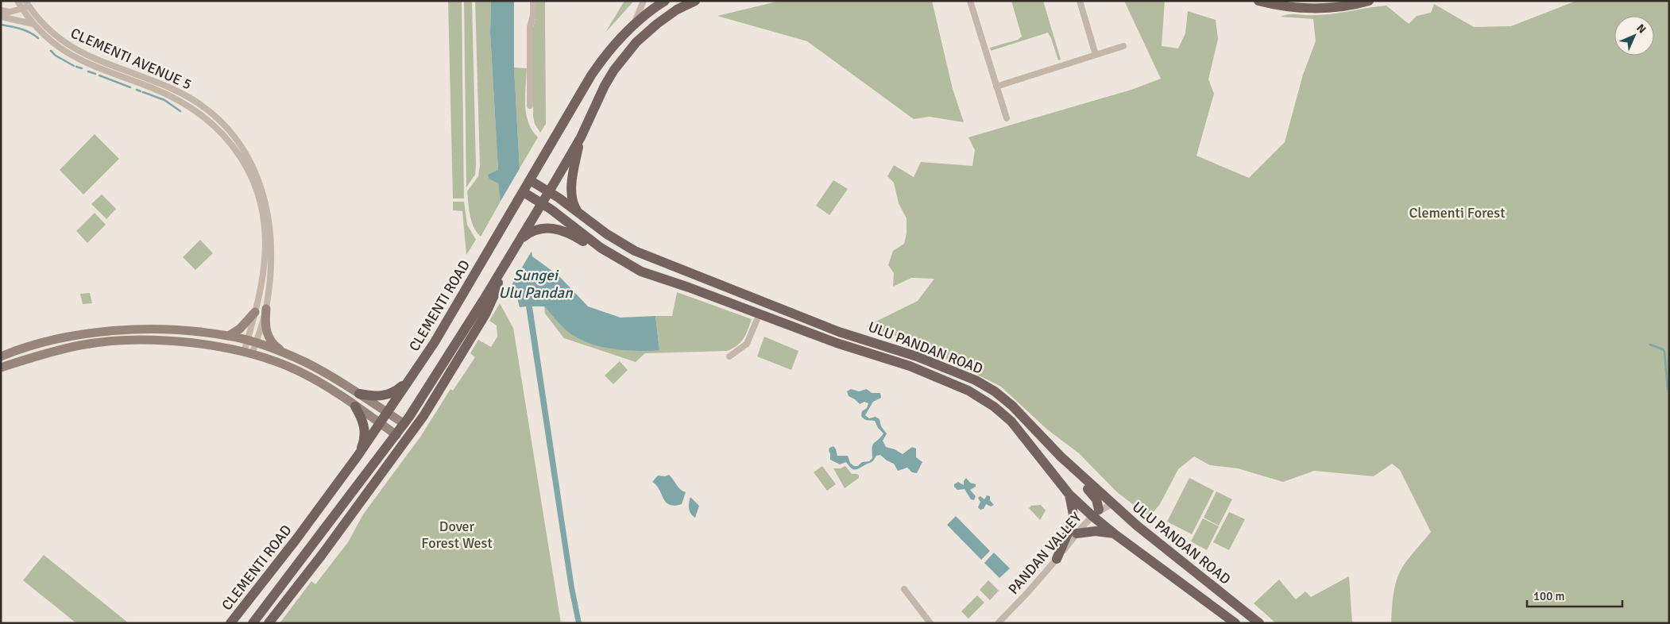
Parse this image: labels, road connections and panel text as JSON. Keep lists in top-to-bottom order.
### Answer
{
  "streets": {
    "main road": ["CLEMENTI ROAD", "ULU PANDAN ROAD"],
    "street": ["CLEMENTI AVENUE 5", "PANDAN VALLEY"]
  },
  "crossings": [
    ["CLEMENTI ROAD", "ULU PANDAN ROAD"],
    ["ULU PANDAN ROAD", "PANDAN VALLEY"]
  ],
  "water": ["Sungei Ulu Pandan"],
  "parks": ["Clementi Forest", "Dover Forest West"],
  "scale_bar": "100 m",
  "north": "top right"
}
